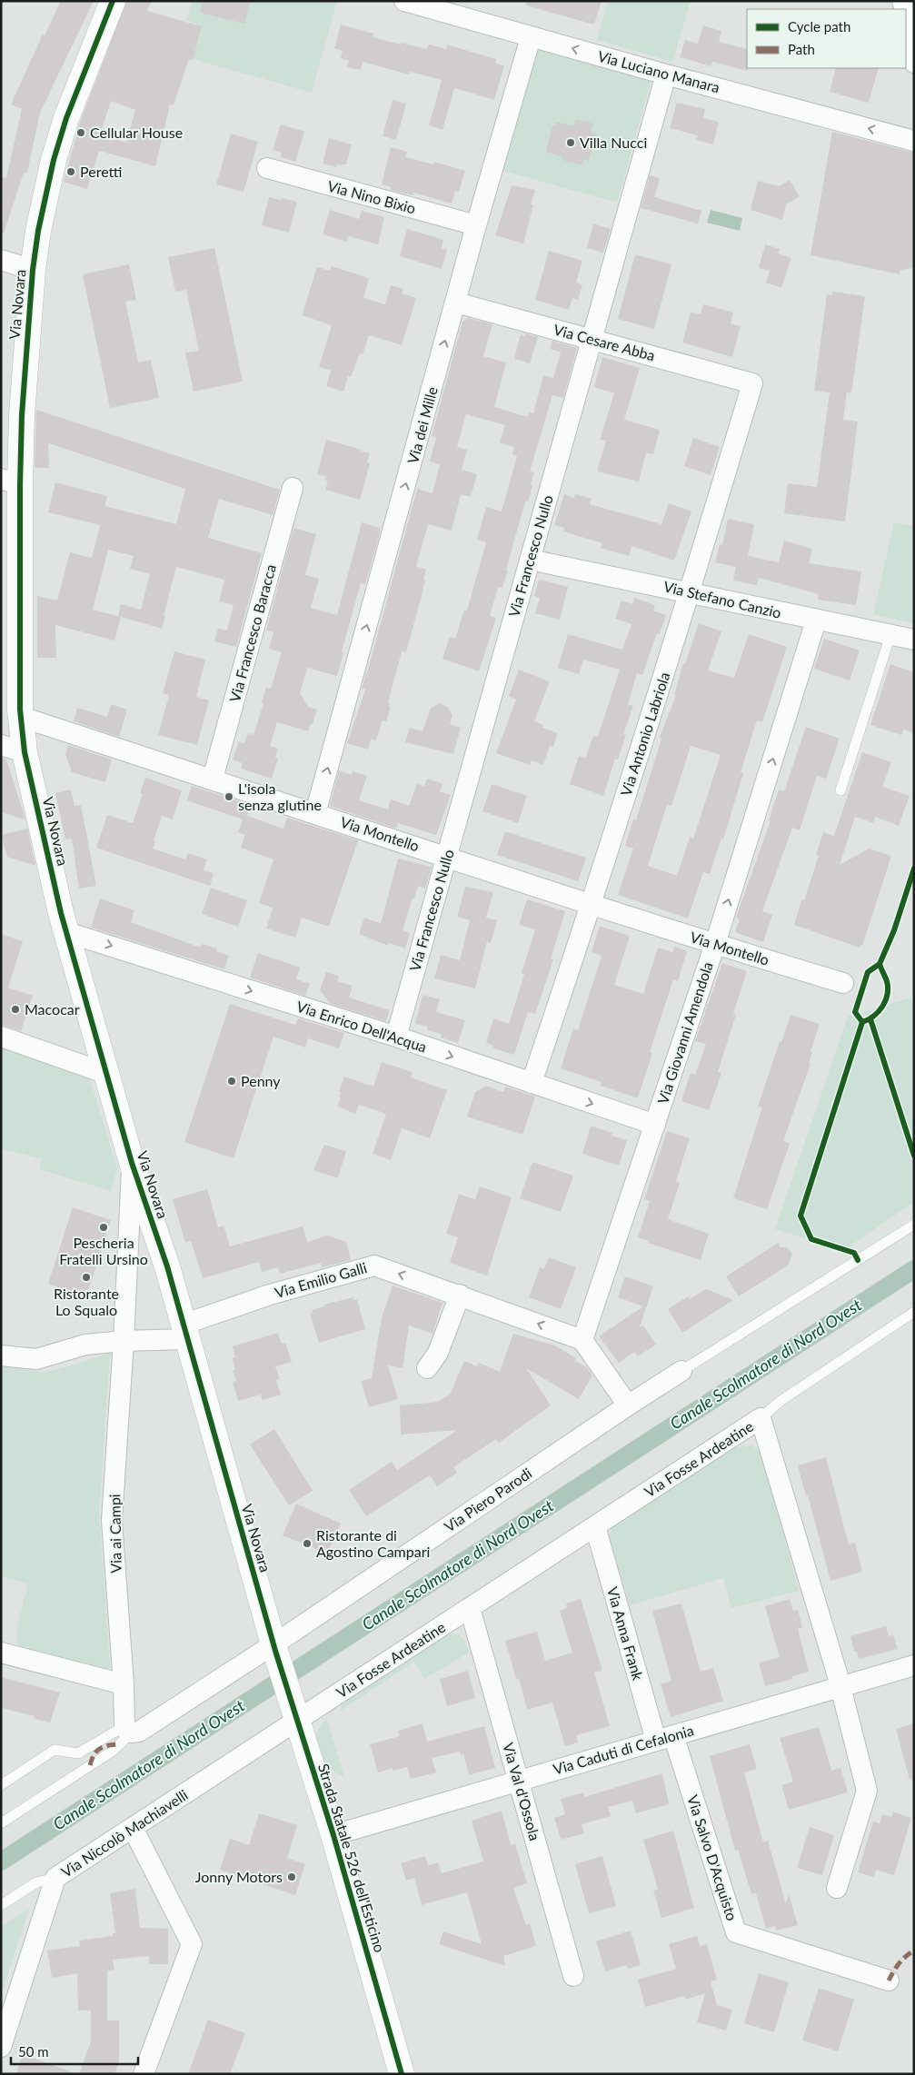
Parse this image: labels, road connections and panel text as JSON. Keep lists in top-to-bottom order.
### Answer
{
  "streets": {
    "street": [
      "Via Luciano Manara",
      "Via Nino Bixio",
      "Via Novara",
      "Via Cesare Abba",
      "Via dei Mille",
      "Via Francesco Nullo",
      "Via Stefano Canzio",
      "Via Francesco Baracca",
      "Via Antonio Labriola",
      "Via Montello",
      "Via Enrico Dell'Acqua",
      "Via Giovanni Amendola",
      "Via Emilio Galli",
      "Via Fosse Ardeatine",
      "Via Piero Parodi",
      "Via ai Campi",
      "Via Anna Frank",
      "Via Caduti di Cefalonia",
      "Via Val d'Ossola",
      "Via Niccolò Machiavelli",
      "Strada Statale 526 dell'Esticino",
      "Via Salvo D'Acquisto"
    ]
  },
  "crossings": [
    ["Via Luciano Manara", "Via dei Mille"],
    ["Via Luciano Manara", "Via Francesco Nullo"],
    ["Via Nino Bixio", "Via dei Mille"],
    ["Via Novara", "Via Montello"],
    ["Via Novara", "Via Enrico Dell'Acqua"],
    ["Via Novara", "Via Emilio Galli"],
    ["Via Novara", "Via Piero Parodi"],
    ["Via Novara", "Via ai Campi"],
    ["Via Novara", "Strada Statale 526 dell'Esticino"],
    ["Via Cesare Abba", "Via dei Mille"],
    ["Via Cesare Abba", "Via Francesco Nullo"],
    ["Via Cesare Abba", "Via Antonio Labriola"],
    ["Via dei Mille", "Via Montello"],
    ["Via Francesco Nullo", "Via Stefano Canzio"],
    ["Via Francesco Nullo", "Via Montello"],
    ["Via Francesco Nullo", "Via Enrico Dell'Acqua"],
    ["Via Stefano Canzio", "Via Antonio Labriola"],
    ["Via Stefano Canzio", "Via Giovanni Amendola"],
    ["Via Francesco Baracca", "Via Montello"],
    ["Via Antonio Labriola", "Via Montello"],
    ["Via Antonio Labriola", "Via Enrico Dell'Acqua"],
    ["Via Montello", "Via Giovanni Amendola"],
    ["Via Enrico Dell'Acqua", "Via Giovanni Amendola"],
    ["Via Giovanni Amendola", "Via Emilio Galli"],
    ["Via Emilio Galli", "Via ai Campi"],
    ["Via Fosse Ardeatine", "Via Anna Frank"],
    ["Via Fosse Ardeatine", "Via Caduti di Cefalonia"],
    ["Via Fosse Ardeatine", "Via Val d'Ossola"],
    ["Via Fosse Ardeatine", "Via Niccolò Machiavelli"],
    ["Via Fosse Ardeatine", "Strada Statale 526 dell'Esticino"],
    ["Via Piero Parodi", "Strada Statale 526 dell'Esticino"],
    ["Via Anna Frank", "Via Caduti di Cefalonia"],
    ["Via Anna Frank", "Via Salvo D'Acquisto"],
    ["Via Caduti di Cefalonia", "Via Val d'Ossola"],
    ["Via Caduti di Cefalonia", "Strada Statale 526 dell'Esticino"],
    ["Via Caduti di Cefalonia", "Via Salvo D'Acquisto"],
    ["Via Niccolò Machiavelli", "Strada Statale 526 dell'Esticino"]
  ],
  "one_way": [
    "Via Luciano Manara",
    "Via dei Mille",
    "Via Enrico Dell'Acqua",
    "Via Giovanni Amendola",
    "Via Emilio Galli"
  ],
  "water": ["Canale Scolmatore di Nord Ovest"],
  "places": [
    "Cellular House",
    "Villa Nucci",
    "Peretti",
    "L'isola senza glutine",
    "Macocar",
    "Penny",
    "Pescheria Fratelli Ursino",
    "Ristorante Lo Squalo",
    "Ristorante di Agostino Campari",
    "Jonny Motors"
  ],
  "legend": ["Cycle path", "Path"],
  "scale_bar": "50 m"
}
